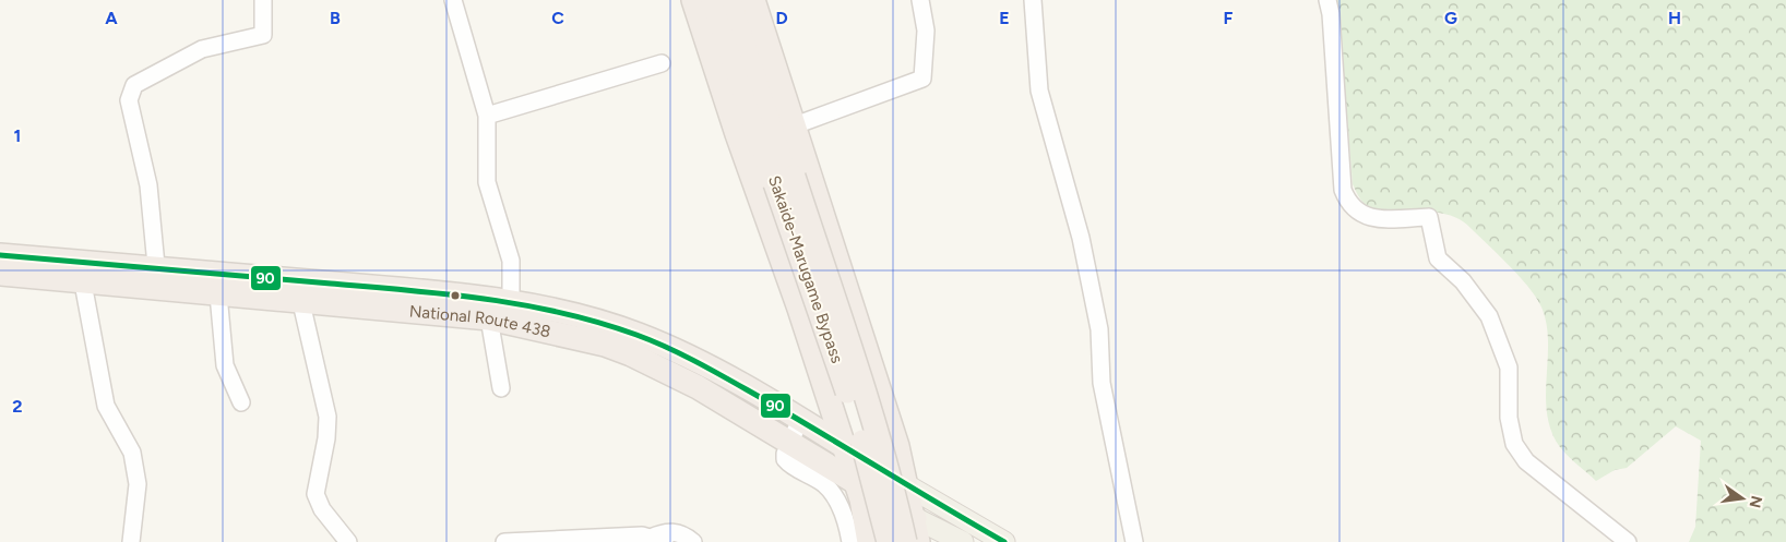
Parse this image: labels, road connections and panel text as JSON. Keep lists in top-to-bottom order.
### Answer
{
  "streets": {
    "highway": ["Sakaide-Marugame Bypass", "National Route 438"]
  },
  "lines": ["transit line 90"],
  "north": "right",
  "grid": {
    "columns": [
      "A",
      "B",
      "C",
      "D",
      "E",
      "F",
      "G",
      "H"
    ],
    "rows": ["1", "2"]
  }
}
